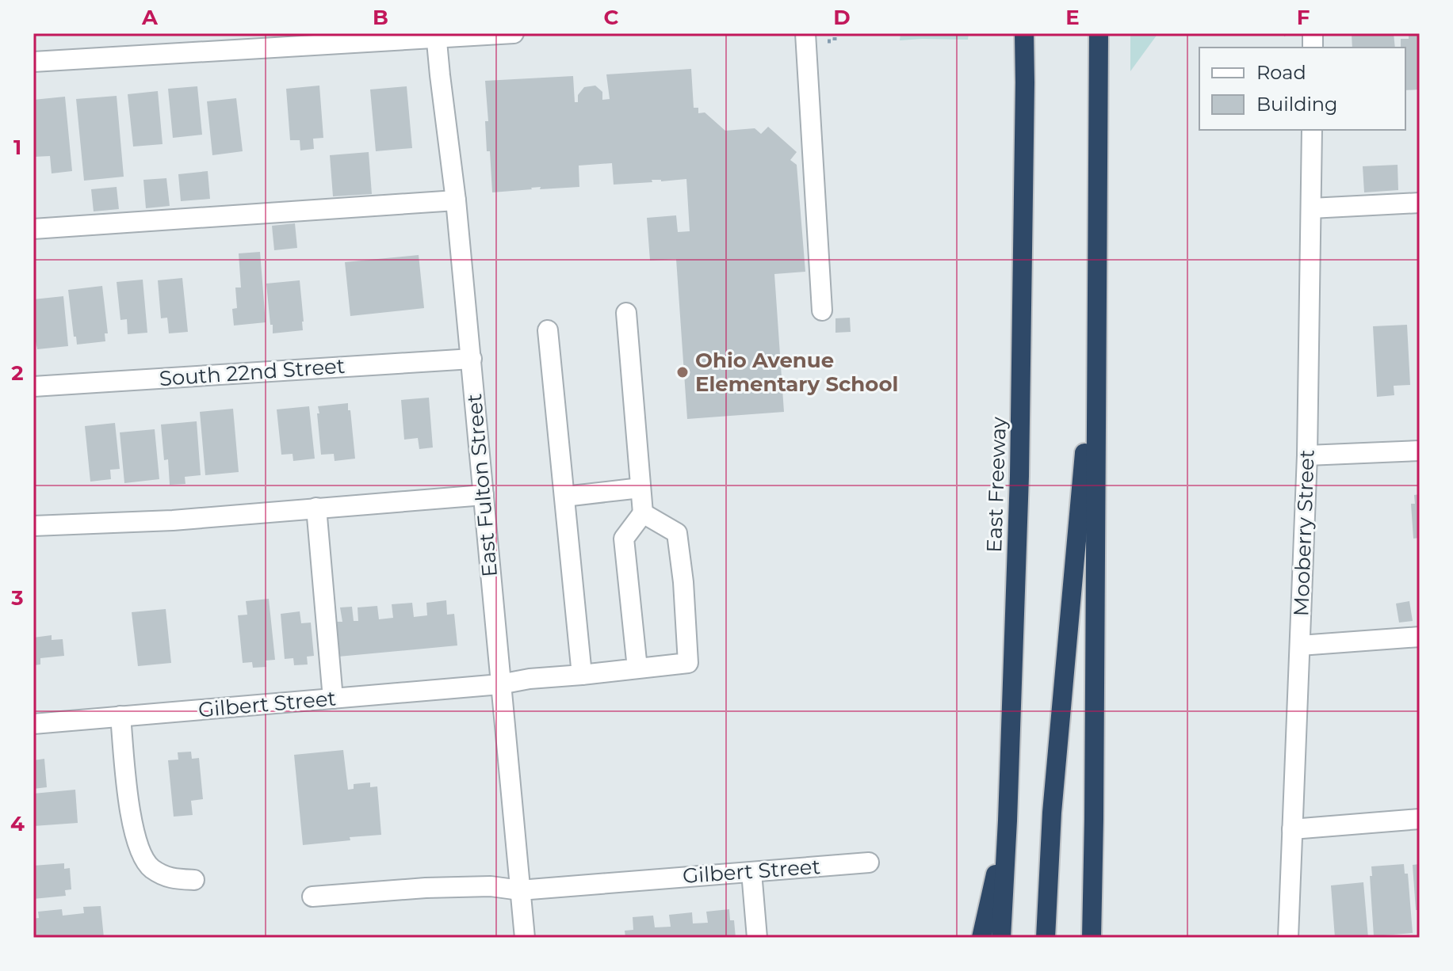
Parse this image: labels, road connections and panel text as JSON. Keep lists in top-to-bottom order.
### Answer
{
  "streets": {
    "highway": ["East Freeway"],
    "street": [
      "South 22nd Street",
      "East Fulton Street",
      "Mooberry Street",
      "Gilbert Street"
    ]
  },
  "crossings": [
    ["South 22nd Street", "East Fulton Street"],
    ["East Fulton Street", "Gilbert Street"]
  ],
  "places": ["Ohio Avenue Elementary School"],
  "legend": ["Road", "Building"],
  "grid": {
    "columns": [
      "A",
      "B",
      "C",
      "D",
      "E",
      "F"
    ],
    "rows": [
      "1",
      "2",
      "3",
      "4"
    ]
  }
}
